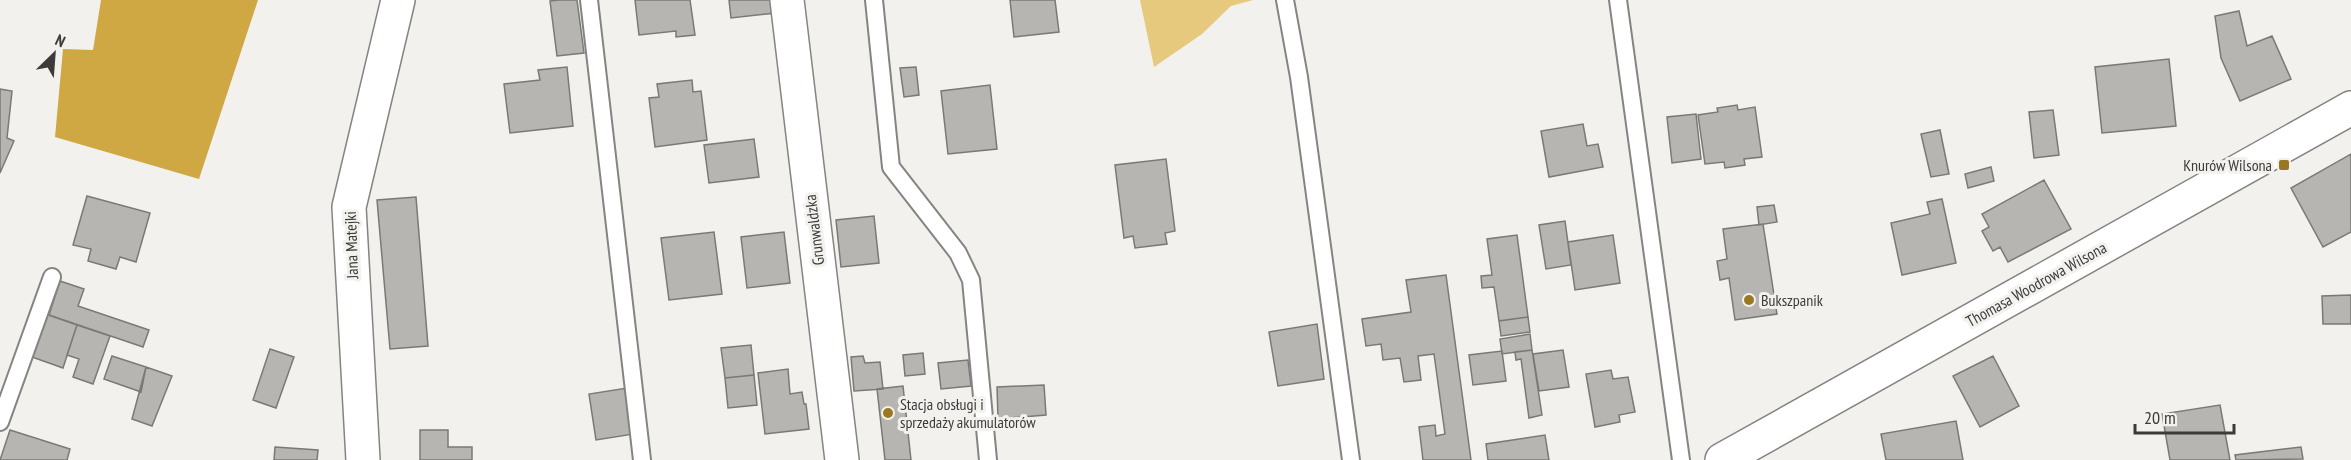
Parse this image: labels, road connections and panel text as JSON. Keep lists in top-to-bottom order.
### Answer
{
  "streets": {
    "street": ["Grunwaldzka", "Jana Matejki", "Thomasa Woodrowa Wilsona"]
  },
  "places": {
    "transit": ["Knurów Wilsona"],
    "other": ["Bukszpanik", "Stacja obsługi i sprzedaży akumulatorów"]
  },
  "scale_bar": "20 m",
  "north": "top right"
}
